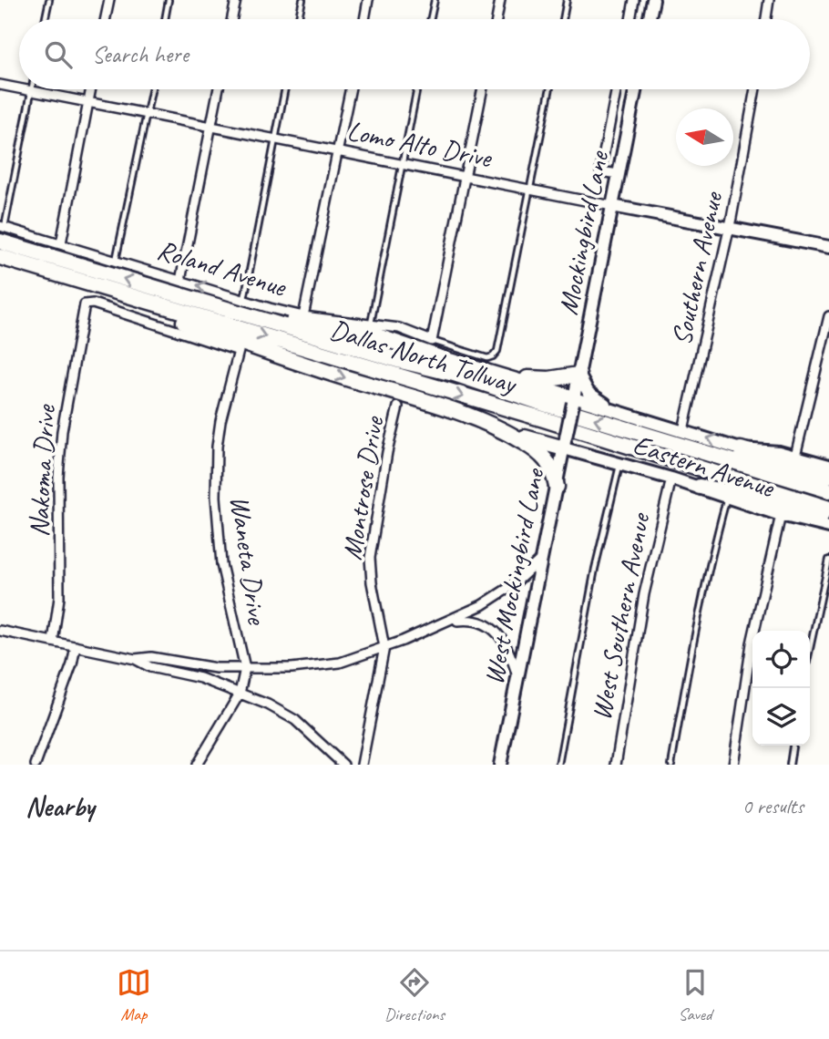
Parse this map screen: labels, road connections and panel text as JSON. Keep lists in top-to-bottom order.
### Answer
{
  "streets": {
    "highway": ["Dallas North Tollway"],
    "main road": [
      "Lomo Alto Drive",
      "Mockingbird Lane",
      "Eastern Avenue",
      "West Mockingbird Lane"
    ],
    "street": [
      "Roland Avenue",
      "Southern Avenue",
      "Nakoma Drive",
      "Montrose Drive",
      "Waneta Drive",
      "West Southern Avenue"
    ]
  },
  "crossings": [
    ["Lomo Alto Drive", "Mockingbird Lane"],
    ["Lomo Alto Drive", "Southern Avenue"],
    ["Mockingbird Lane", "West Mockingbird Lane"],
    ["Roland Avenue", "Dallas North Tollway"],
    ["Eastern Avenue", "West Mockingbird Lane"],
    ["Eastern Avenue", "West Southern Avenue"],
    ["Nakoma Drive", "Waneta Drive"]
  ],
  "north": "left",
  "page": {
    "search": "Search here",
    "heading": ["Nearby", "0 results"],
    "nav": ["Map", "Directions", "Saved"]
  }
}
